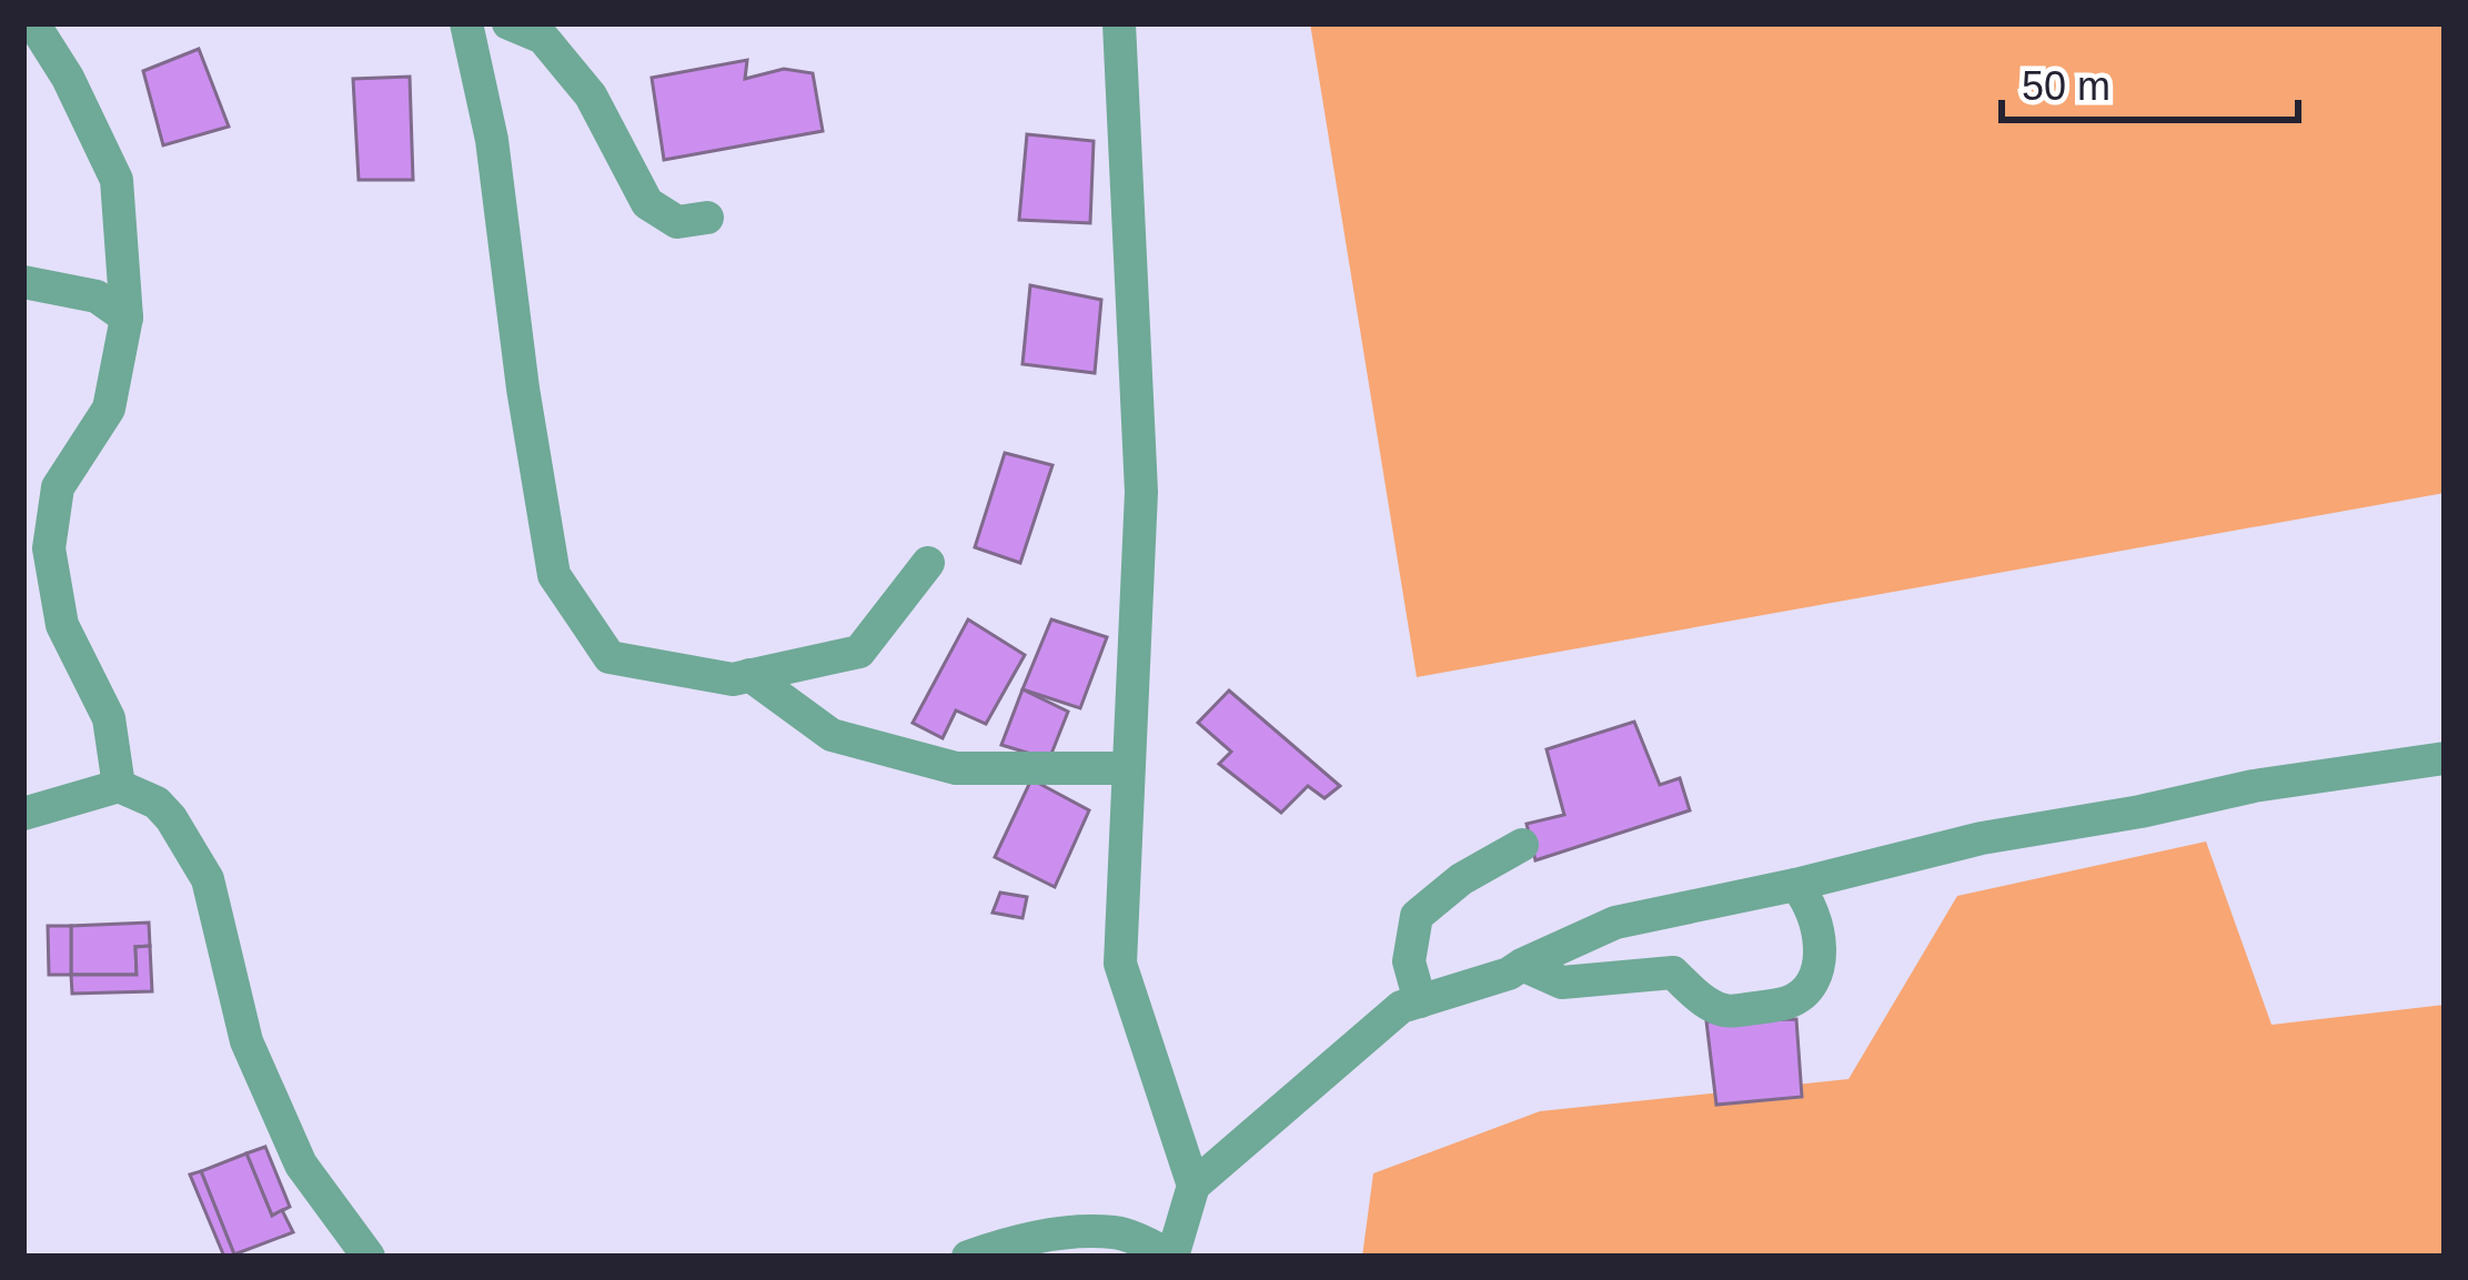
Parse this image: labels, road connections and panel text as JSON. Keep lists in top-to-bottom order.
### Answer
{
  "scale_bar": "50 m"
}
